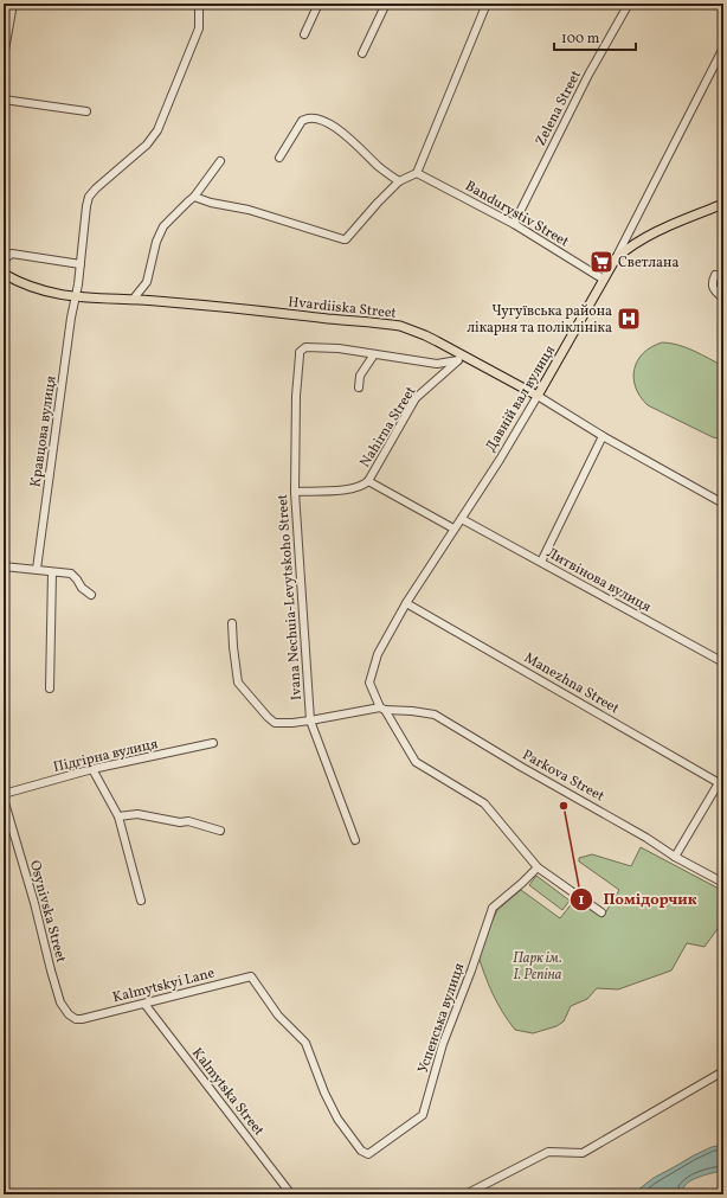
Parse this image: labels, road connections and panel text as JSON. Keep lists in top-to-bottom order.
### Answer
{
  "streets": {
    "main road": ["Hvardiiska Street", "Давній вал вулиця"],
    "street": [
      "Zelena Street",
      "Bandurystiv Street",
      "Nahirna Street",
      "Кравцова вулиця",
      "Литвінова вулиця",
      "Ivana Nechuia-Levytskoho Street",
      "Manezhna Street",
      "Підгірна вулиця",
      "Parkova Street",
      "Osynivska Street",
      "Kalmytskyi Lane",
      "Успенська вулиця",
      "Kalmytska Street"
    ]
  },
  "crossings": [
    ["Zelena Street", "Bandurystiv Street"],
    ["Bandurystiv Street", "Давній вал вулиця"],
    ["Hvardiiska Street", "Давній вал вулиця"],
    ["Hvardiiska Street", "Nahirna Street"],
    ["Hvardiiska Street", "Кравцова вулиця"],
    ["Давній вал вулиця", "Литвінова вулиця"],
    ["Давній вал вулиця", "Manezhna Street"],
    ["Давній вал вулиця", "Parkova Street"],
    ["Давній вал вулиця", "Успенська вулиця"],
    ["Nahirna Street", "Ivana Nechuia-Levytskoho Street"],
    ["Ivana Nechuia-Levytskoho Street", "Parkova Street"],
    ["Osynivska Street", "Kalmytskyi Lane"],
    ["Kalmytskyi Lane", "Успенська вулиця"],
    ["Kalmytskyi Lane", "Kalmytska Street"]
  ],
  "parks": ["Парк ім. І. Рєпіна"],
  "places": {
    "supermarket": ["Светлана"],
    "hospital": ["Чугуївська района лікарня та поліклініка"],
    "other": ["Помідорчик"]
  },
  "scale_bar": "100 m"
}
